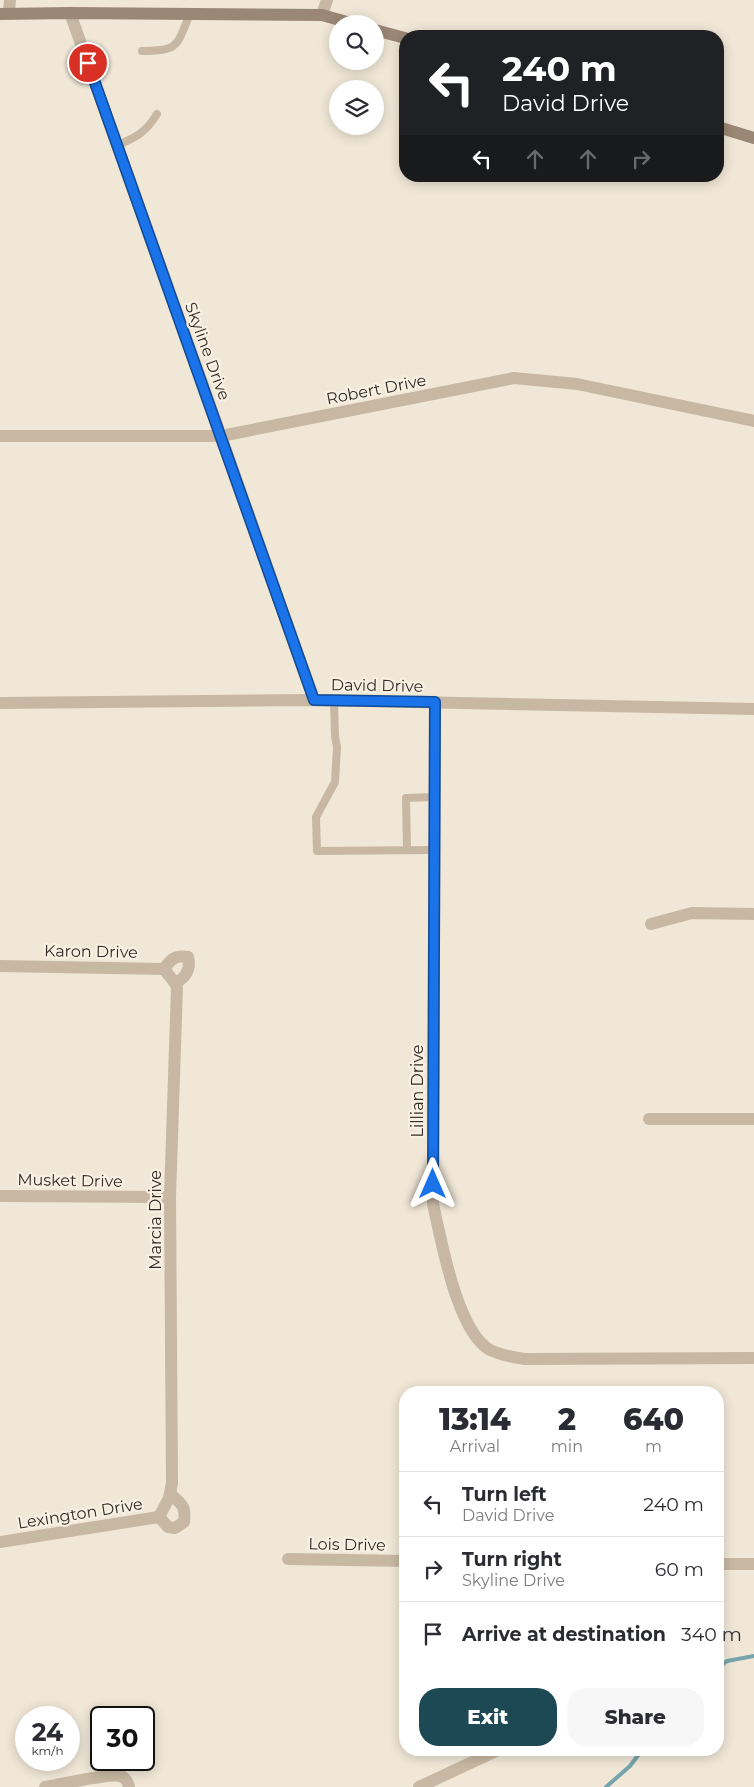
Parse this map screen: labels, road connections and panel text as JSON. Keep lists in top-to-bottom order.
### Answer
{
  "streets": {
    "street": [
      "Skyline Drive",
      "Robert Drive",
      "David Drive",
      "Karon Drive",
      "Lillian Drive",
      "Musket Drive",
      "Marcia Drive",
      "Lexington Drive",
      "Lois Drive"
    ]
  },
  "crossings": [
    ["Skyline Drive", "Robert Drive"],
    ["Skyline Drive", "David Drive"],
    ["David Drive", "Lillian Drive"],
    ["Karon Drive", "Marcia Drive"],
    ["Musket Drive", "Marcia Drive"],
    ["Marcia Drive", "Lexington Drive"]
  ],
  "page": {
    "turn": ["240 m", "David Drive"],
    "eta": [
      "13:14",
      "Arrival",
      "2",
      "min",
      "640",
      "m"
    ],
    "list": [
      {
        "name": "Turn left",
        "note": "David Drive",
        "value": "240 m"
      },
      {
        "name": "Turn right",
        "note": "Skyline Drive",
        "value": "60 m"
      },
      {
        "name": "Arrive at destination",
        "value": "340 m"
      }
    ],
    "buttons": ["Exit", "Share"],
    "speed": "24 km/h",
    "limit": "30"
  }
}
